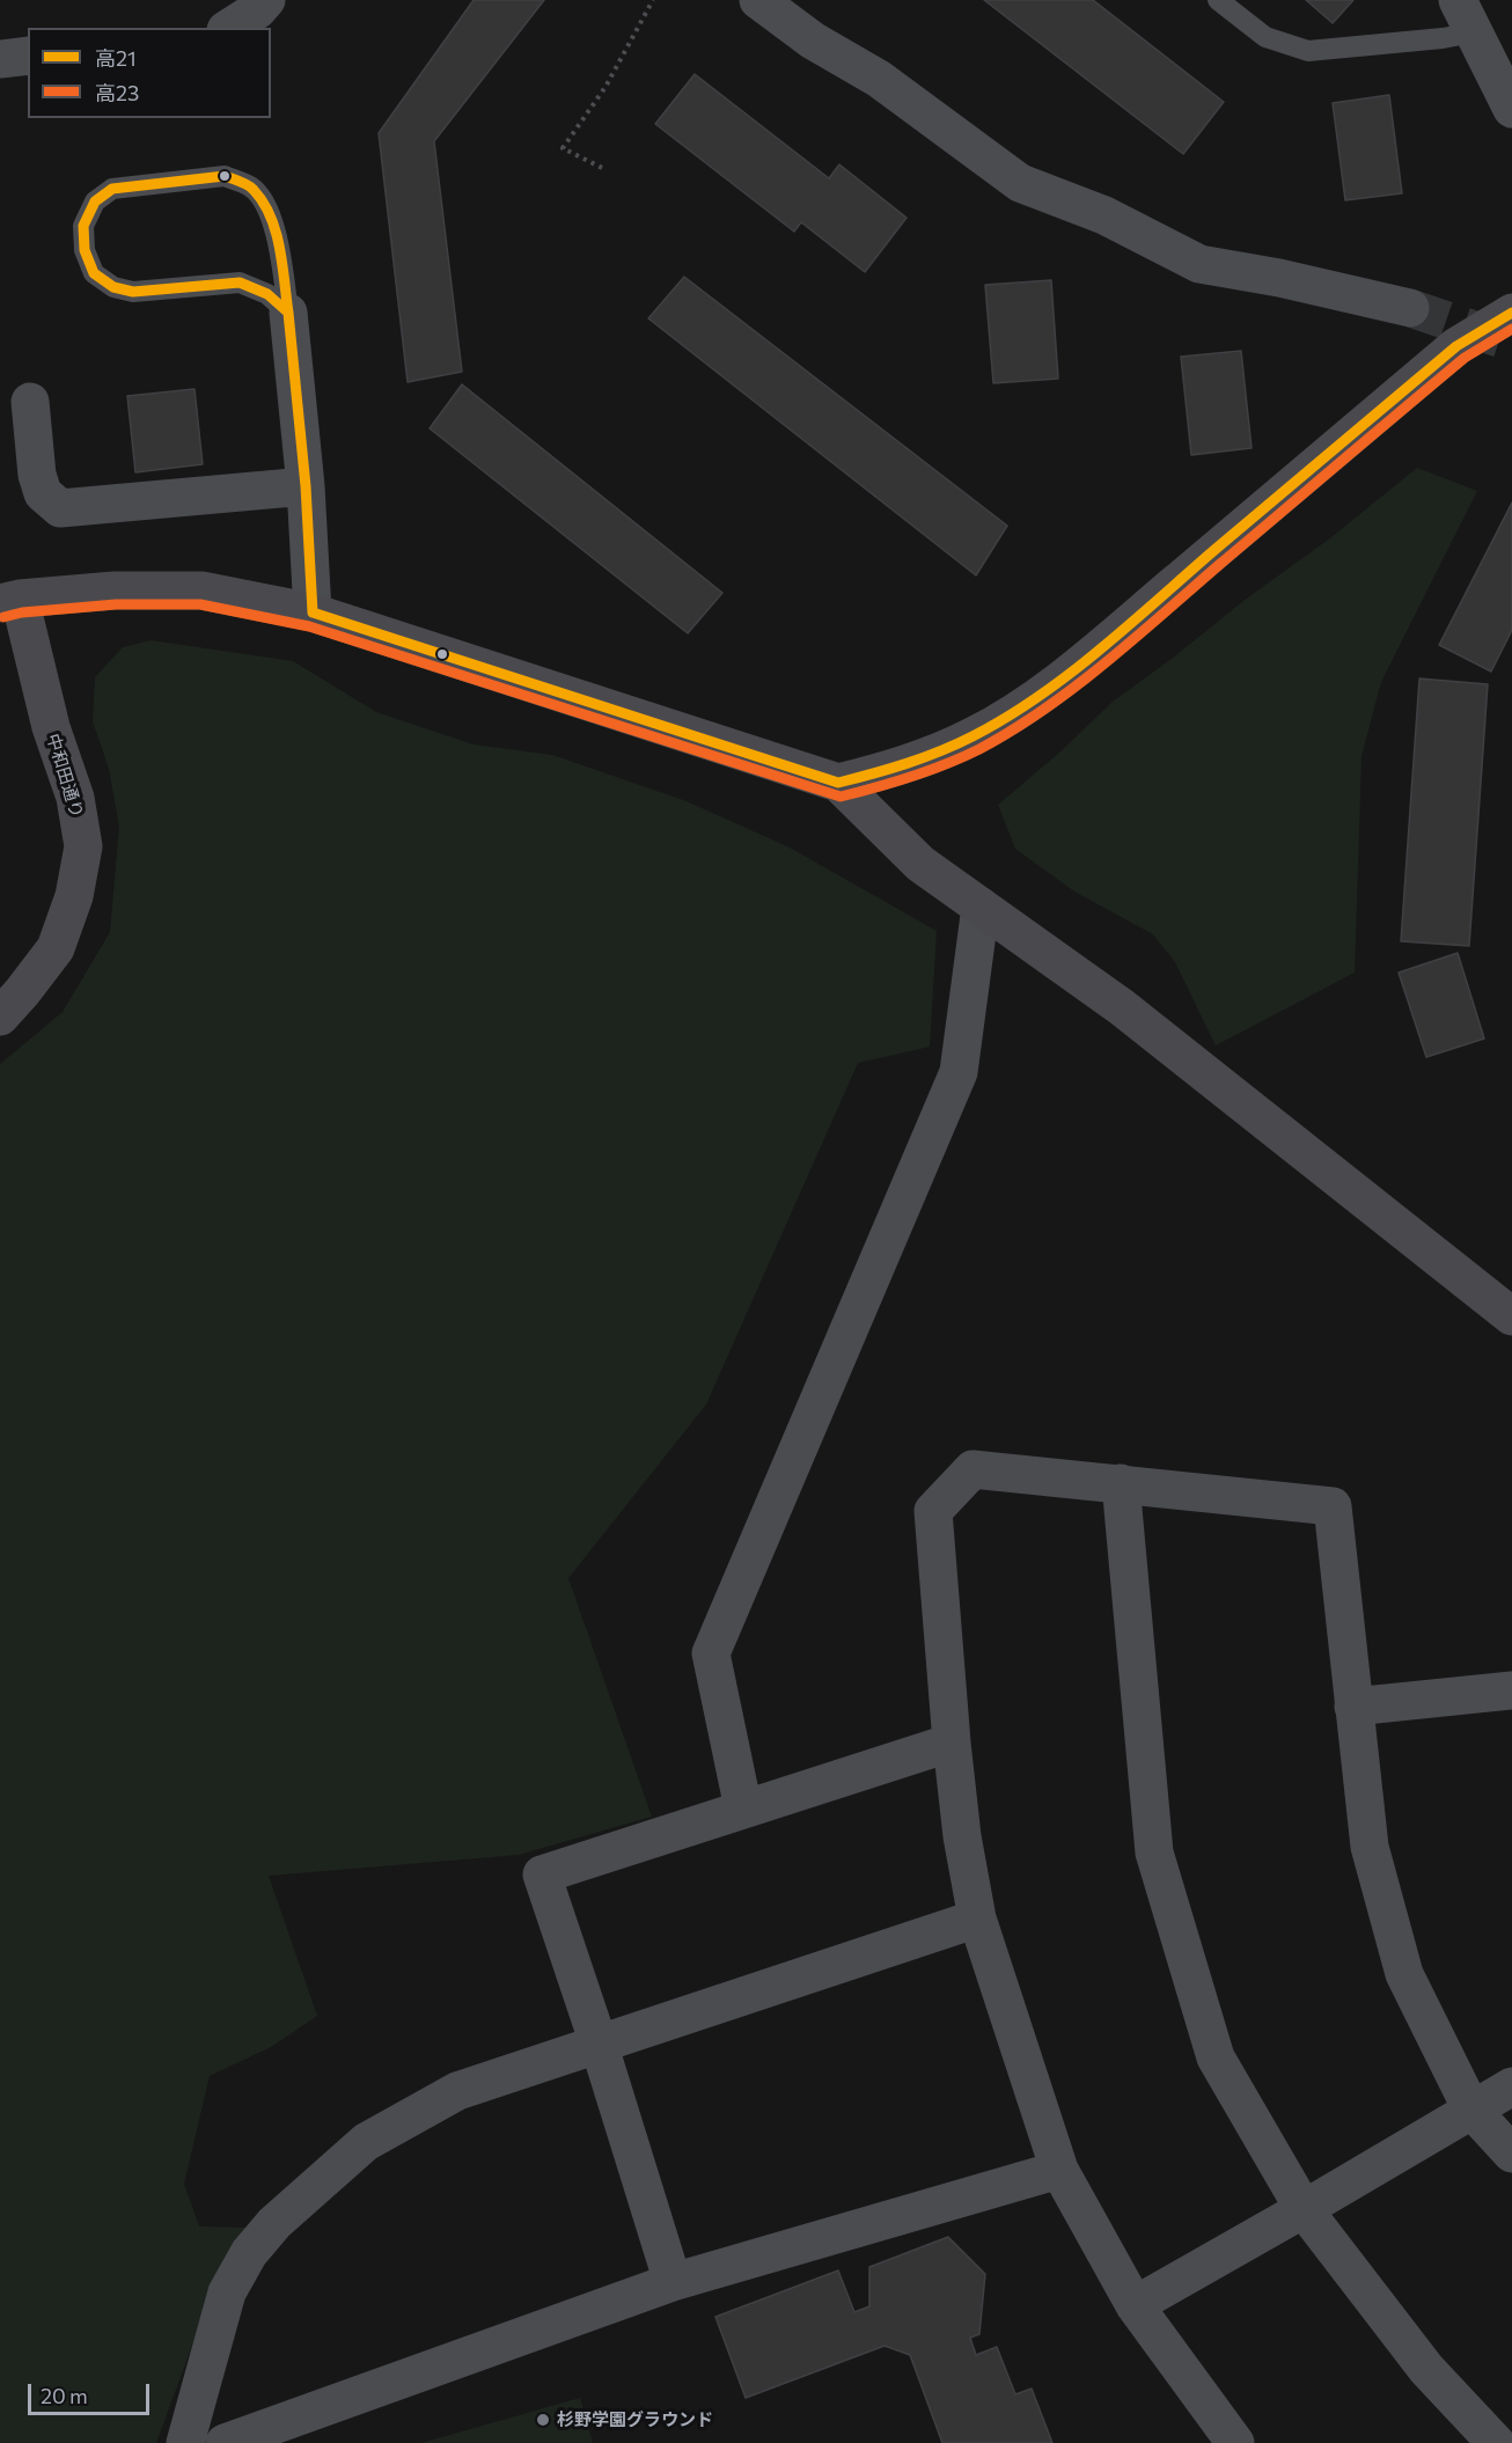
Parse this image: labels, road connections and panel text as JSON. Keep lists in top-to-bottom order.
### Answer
{
  "streets": {
    "street": ["中和田通り"]
  },
  "places": ["杉野学園グラウンド"],
  "lines": ["transit line 高21", "transit line 高23"],
  "legend": ["高21", "高23"],
  "scale_bar": "20 m"
}
